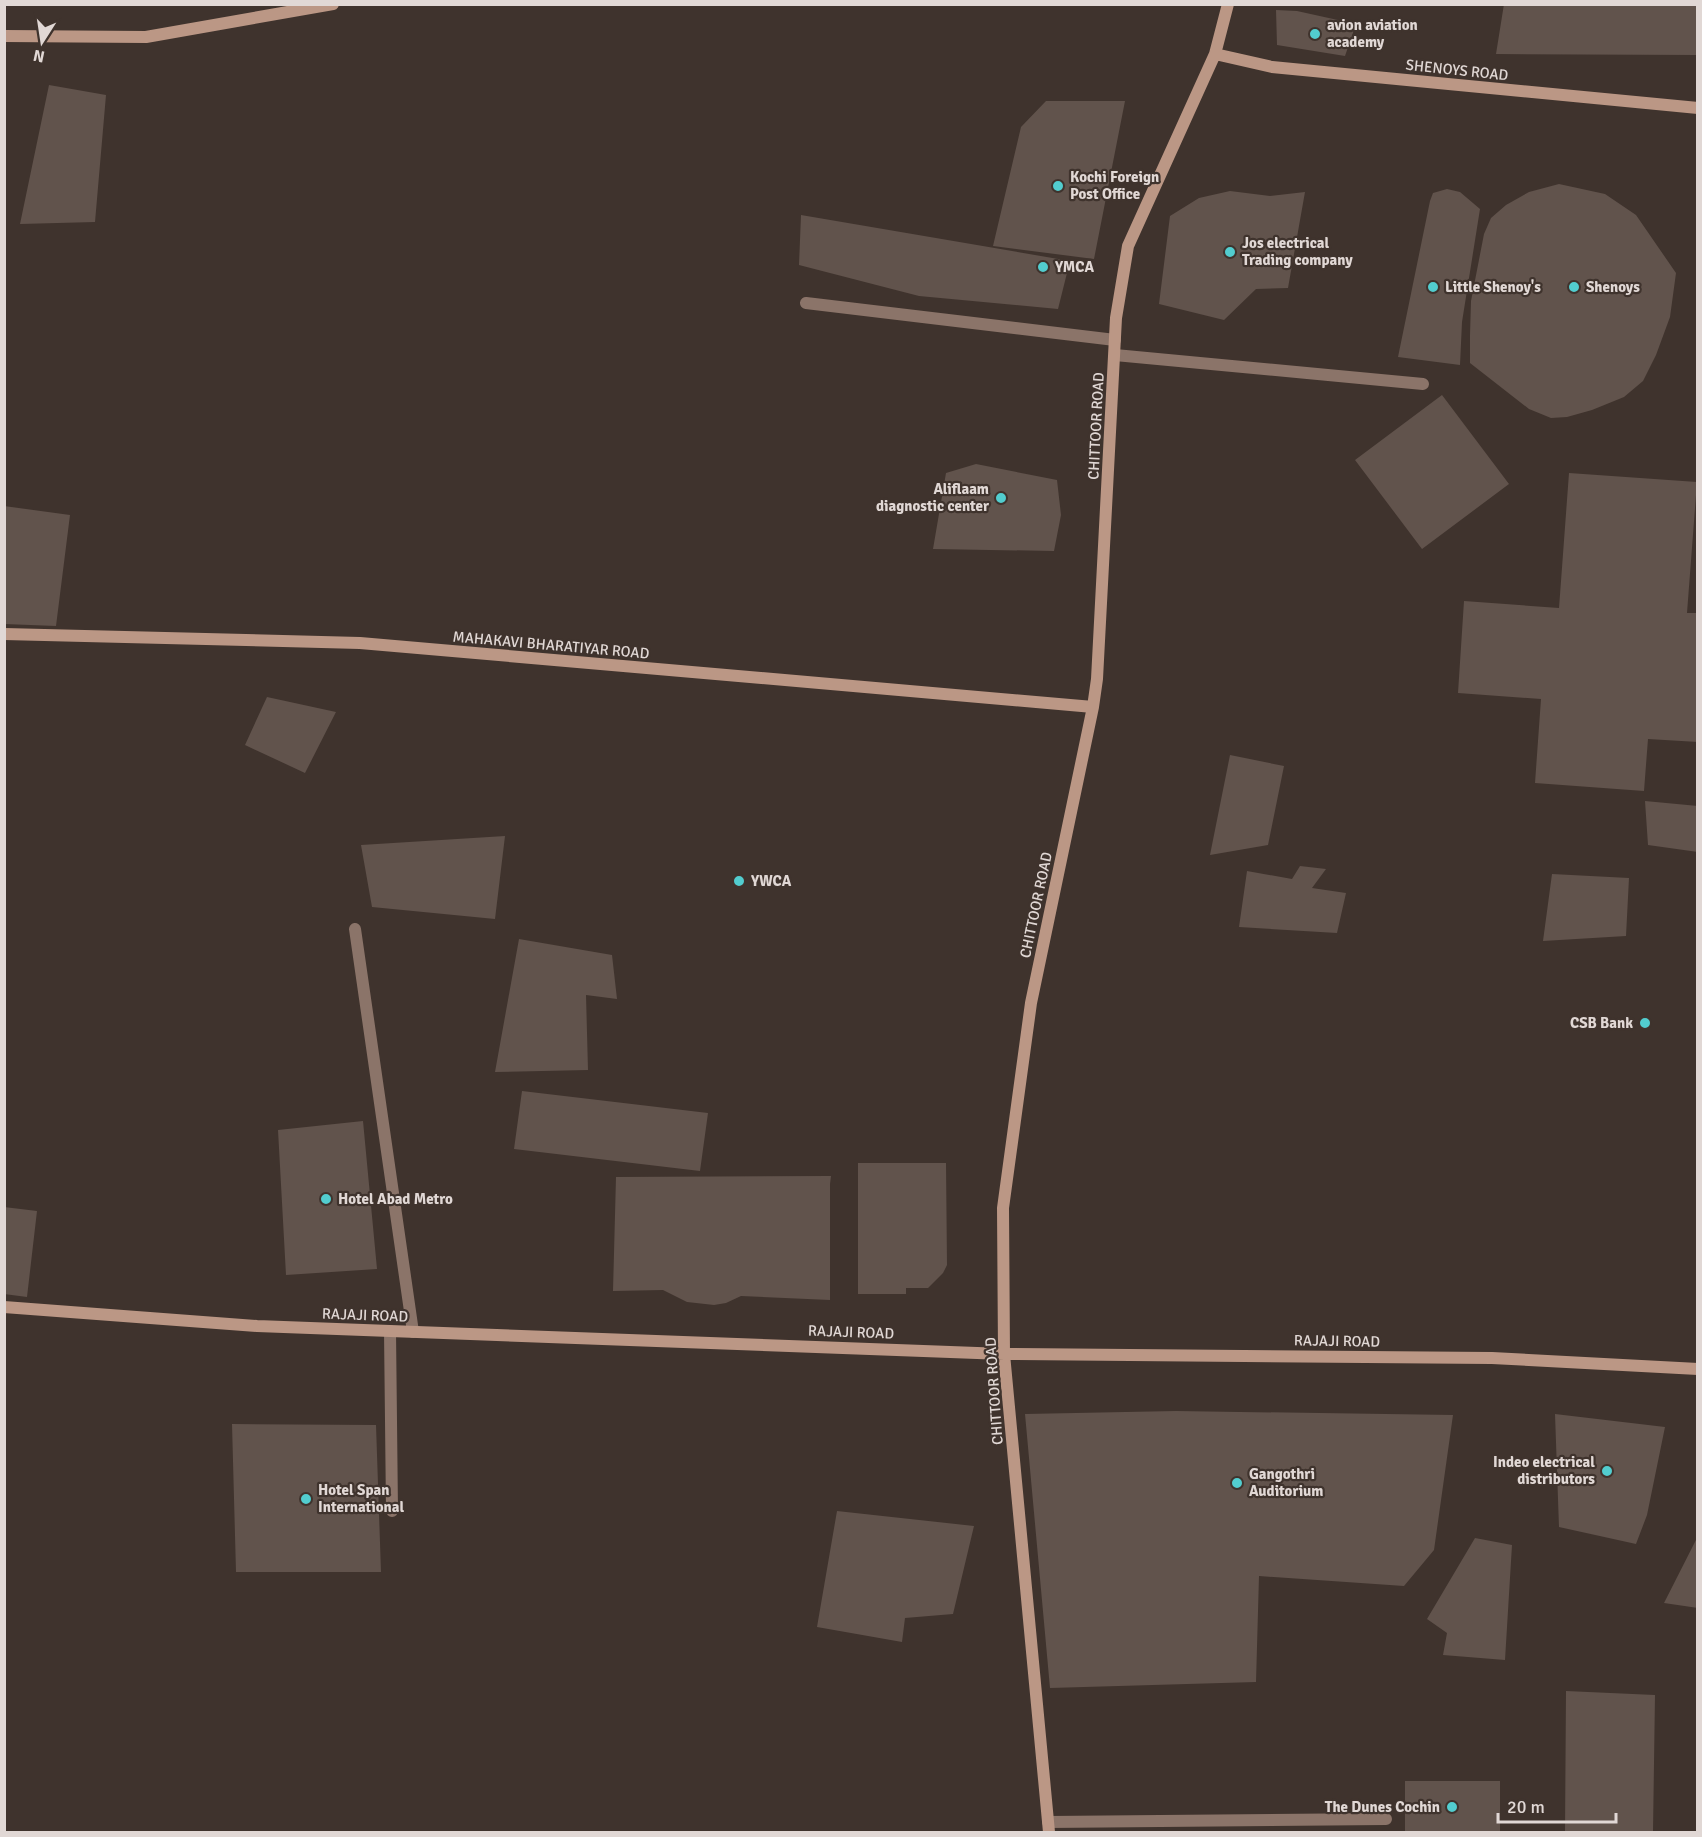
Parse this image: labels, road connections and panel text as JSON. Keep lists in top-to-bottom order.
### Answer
{
  "streets": {
    "main road": [
      "SHENOYS ROAD",
      "CHITTOOR ROAD",
      "MAHAKAVI BHARATIYAR ROAD",
      "RAJAJI ROAD"
    ]
  },
  "crossings": [
    ["SHENOYS ROAD", "CHITTOOR ROAD"],
    ["CHITTOOR ROAD", "MAHAKAVI BHARATIYAR ROAD"],
    ["CHITTOOR ROAD", "RAJAJI ROAD"]
  ],
  "places": [
    "avion aviation academy",
    "Kochi Foreign Post Office",
    "Jos electrical Trading company",
    "YMCA",
    "Little Shenoy's",
    "Shenoys",
    "Aliflaam diagnostic center",
    "YWCA",
    "CSB Bank",
    "Hotel Abad Metro",
    "Indeo electrical distributors",
    "Gangothri Auditorium",
    "Hotel Span International",
    "The Dunes Cochin"
  ],
  "scale_bar": "20 m",
  "north": "bottom"
}
